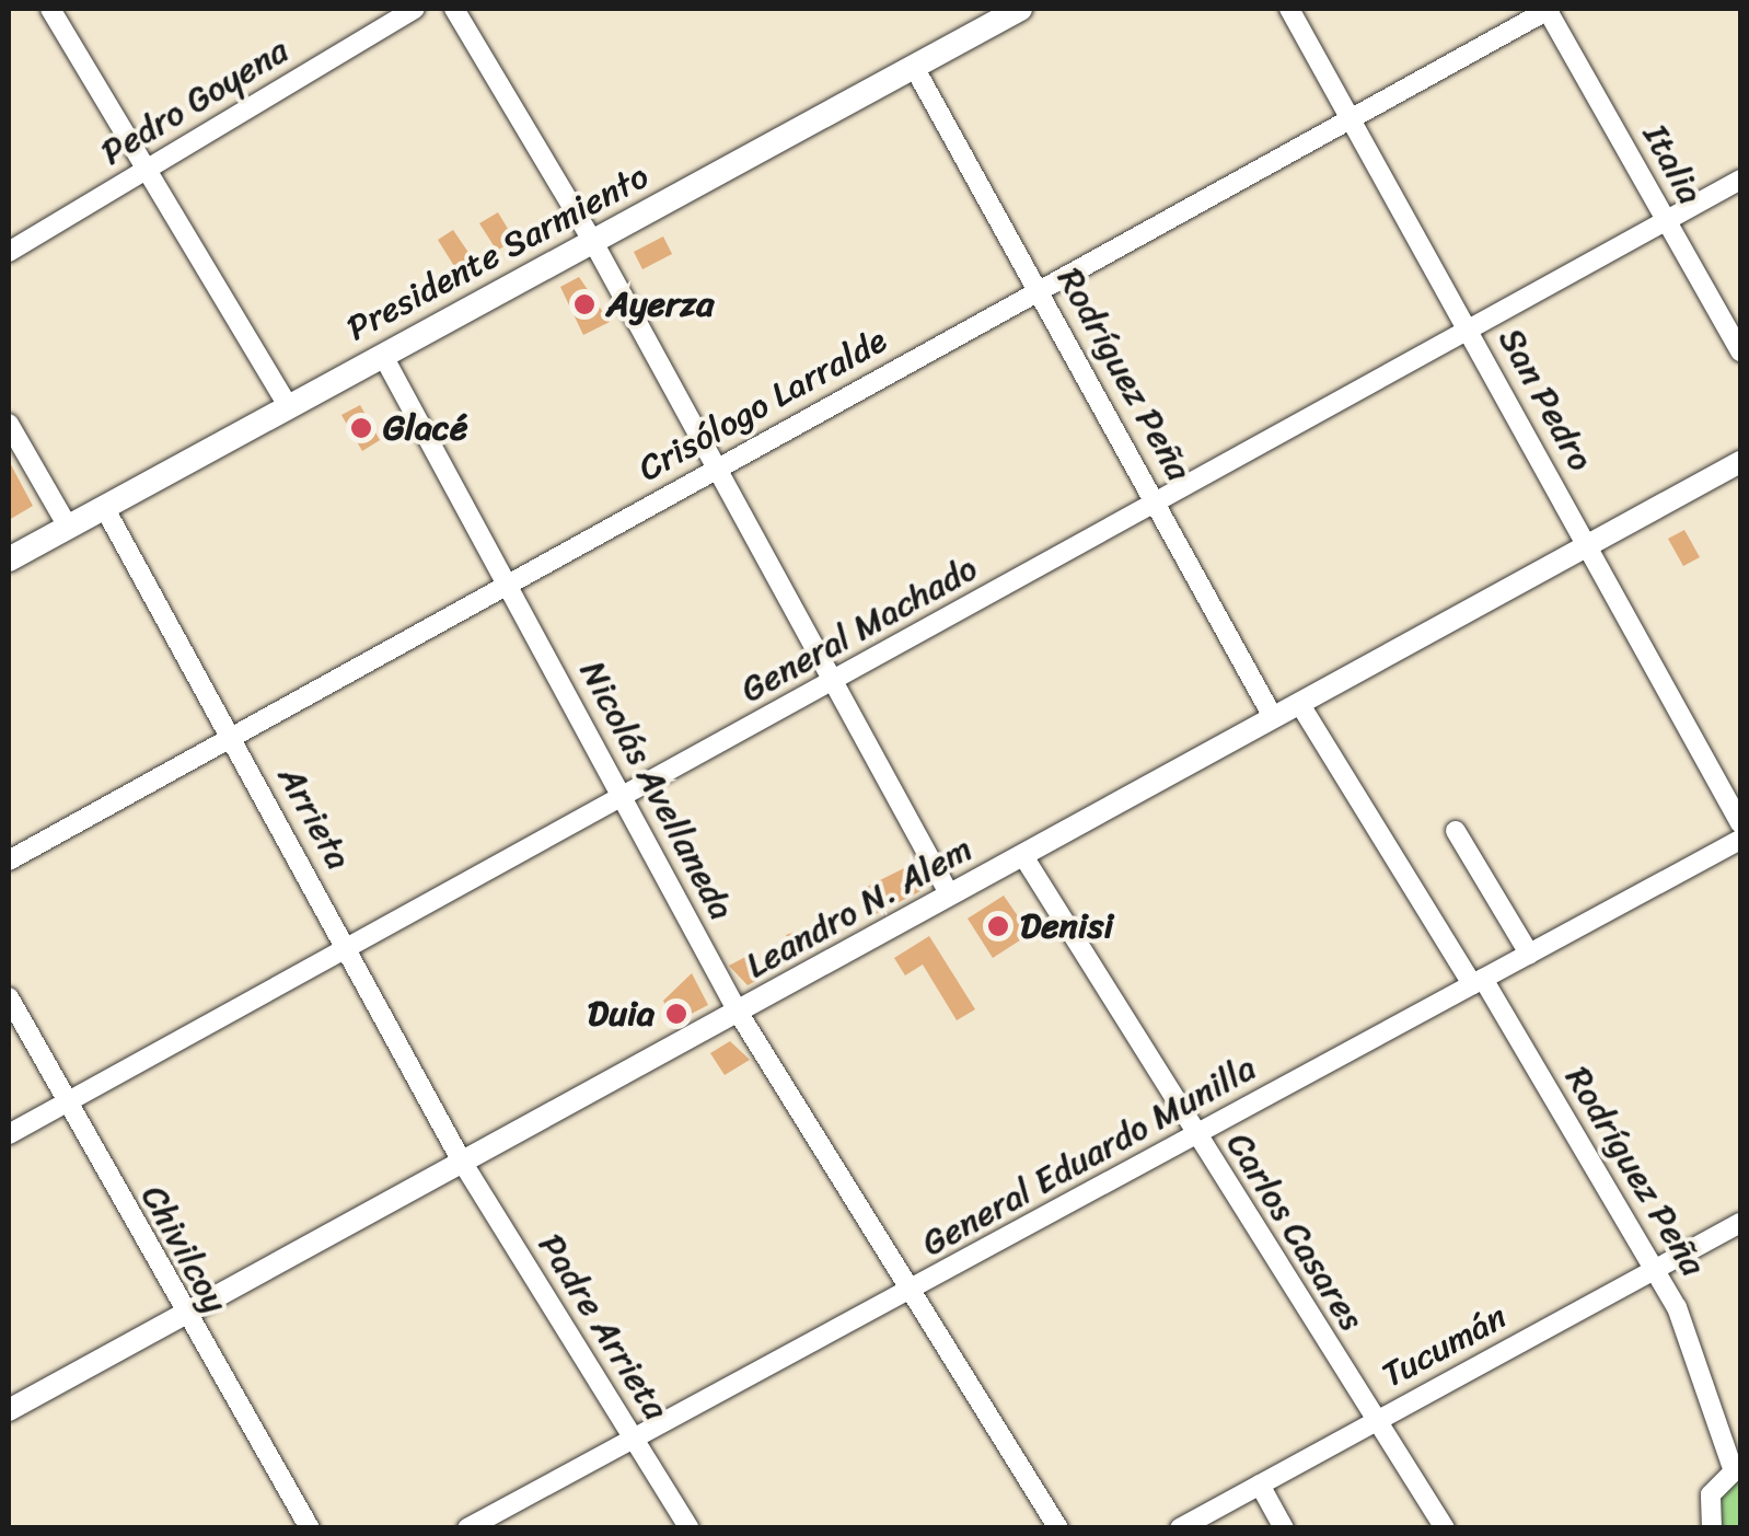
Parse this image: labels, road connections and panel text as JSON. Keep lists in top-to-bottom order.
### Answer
{
  "streets": {
    "main road": ["Presidente Sarmiento"],
    "street": [
      "Pedro Goyena",
      "Italia",
      "Rodríguez Peña",
      "San Pedro",
      "Crisólogo Larralde",
      "General Machado",
      "Nicolás Avellaneda",
      "Arrieta",
      "Leandro N. Alem",
      "General Eduardo Munilla",
      "Carlos Casares",
      "Chivilcoy",
      "Padre Arrieta",
      "Tucumán"
    ]
  },
  "crossings": [
    ["Italia", "Crisólogo Larralde"],
    ["Italia", "General Machado"],
    ["Presidente Sarmiento", "Rodríguez Peña"],
    ["Presidente Sarmiento", "Nicolás Avellaneda"],
    ["Presidente Sarmiento", "Arrieta"],
    ["Rodríguez Peña", "Crisólogo Larralde"],
    ["Rodríguez Peña", "General Machado"],
    ["Rodríguez Peña", "Leandro N. Alem"],
    ["Rodríguez Peña", "General Eduardo Munilla"],
    ["Rodríguez Peña", "Tucumán"],
    ["San Pedro", "Crisólogo Larralde"],
    ["San Pedro", "General Machado"],
    ["San Pedro", "Leandro N. Alem"],
    ["Crisólogo Larralde", "Nicolás Avellaneda"],
    ["Crisólogo Larralde", "Arrieta"],
    ["General Machado", "Nicolás Avellaneda"],
    ["General Machado", "Arrieta"],
    ["General Machado", "Chivilcoy"],
    ["Nicolás Avellaneda", "Leandro N. Alem"],
    ["Nicolás Avellaneda", "General Eduardo Munilla"],
    ["Arrieta", "Leandro N. Alem"],
    ["Arrieta", "Padre Arrieta"],
    ["Leandro N. Alem", "Carlos Casares"],
    ["Leandro N. Alem", "Chivilcoy"],
    ["Leandro N. Alem", "Padre Arrieta"],
    ["General Eduardo Munilla", "Carlos Casares"],
    ["General Eduardo Munilla", "Padre Arrieta"],
    ["Carlos Casares", "Tucumán"]
  ],
  "places": [
    "Ayerza",
    "Glacé",
    "Denisi",
    "Duia"
  ]
}
